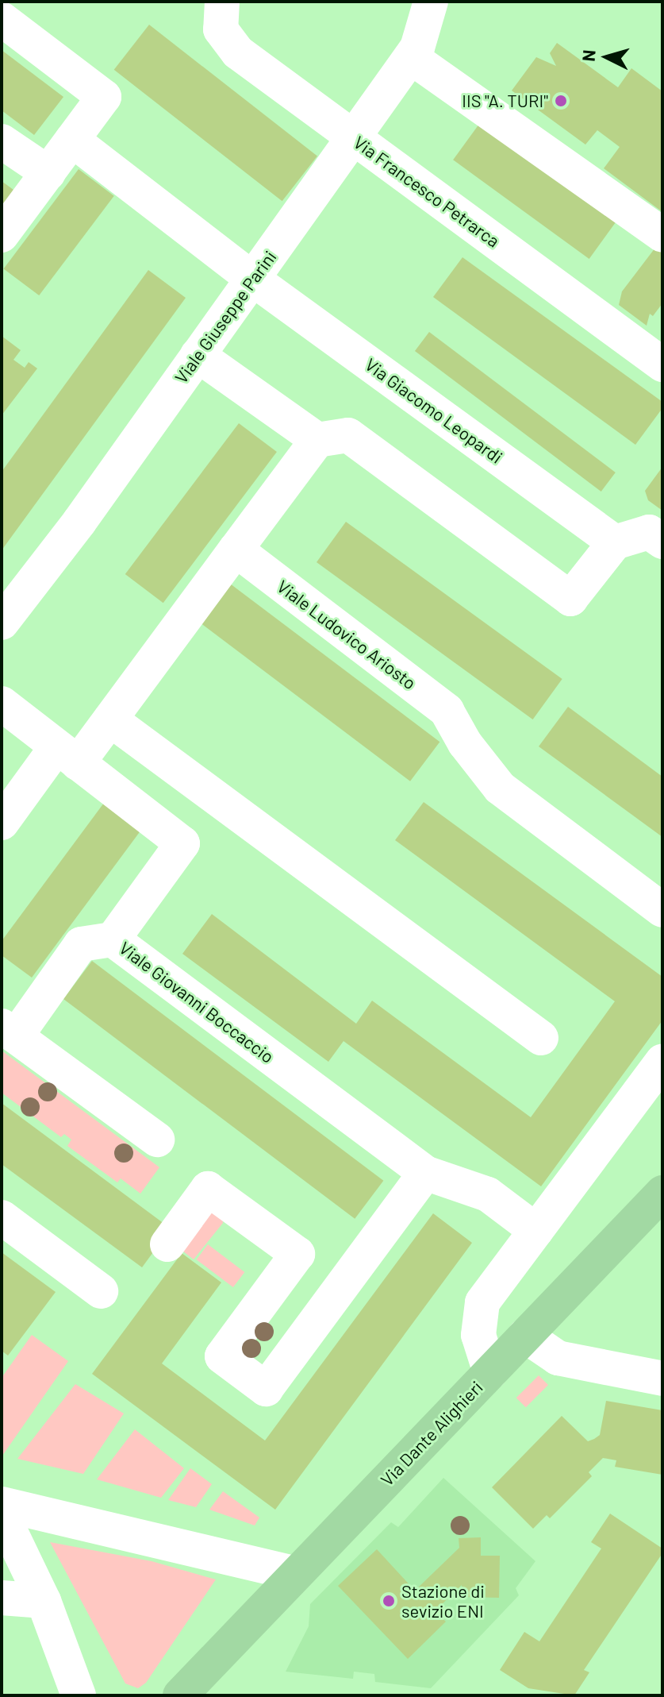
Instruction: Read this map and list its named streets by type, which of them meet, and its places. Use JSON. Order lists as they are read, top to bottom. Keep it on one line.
{"streets":{"main road":["Via Dante Alighieri"],"street":["Via Francesco Petrarca","Viale Giuseppe Parini","Via Giacomo Leopardi","Viale Ludovico Ariosto","Viale Giovanni Boccaccio"]},"crossings":[["Via Francesco Petrarca","Viale Giuseppe Parini"],["Viale Giuseppe Parini","Via Giacomo Leopardi"]],"places":["IIS \"A. TURI\"","Stazione di sevizio ENI"],"north":"left"}
